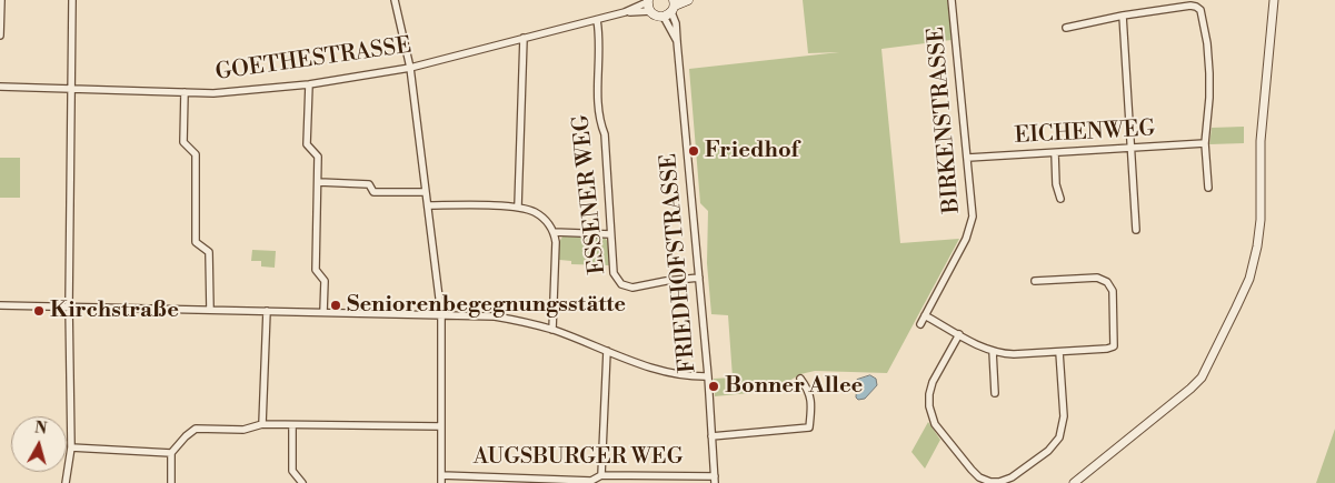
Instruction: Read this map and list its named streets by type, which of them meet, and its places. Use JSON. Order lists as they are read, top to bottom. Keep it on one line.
{"streets":{"main road":["GOETHESTRASSE"],"street":["BIRKENSTRASSE","EICHENWEG","ESSENER WEG","FRIEDHOFSTRASSE","AUGSBURGER WEG"]},"crossings":[["GOETHESTRASSE","ESSENER WEG"],["GOETHESTRASSE","FRIEDHOFSTRASSE"],["BIRKENSTRASSE","EICHENWEG"],["ESSENER WEG","FRIEDHOFSTRASSE"],["FRIEDHOFSTRASSE","AUGSBURGER WEG"]],"places":["Friedhof","Seniorenbegegnungsstätte","Kirchstraße","Bonner Allee"],"north":"top"}
